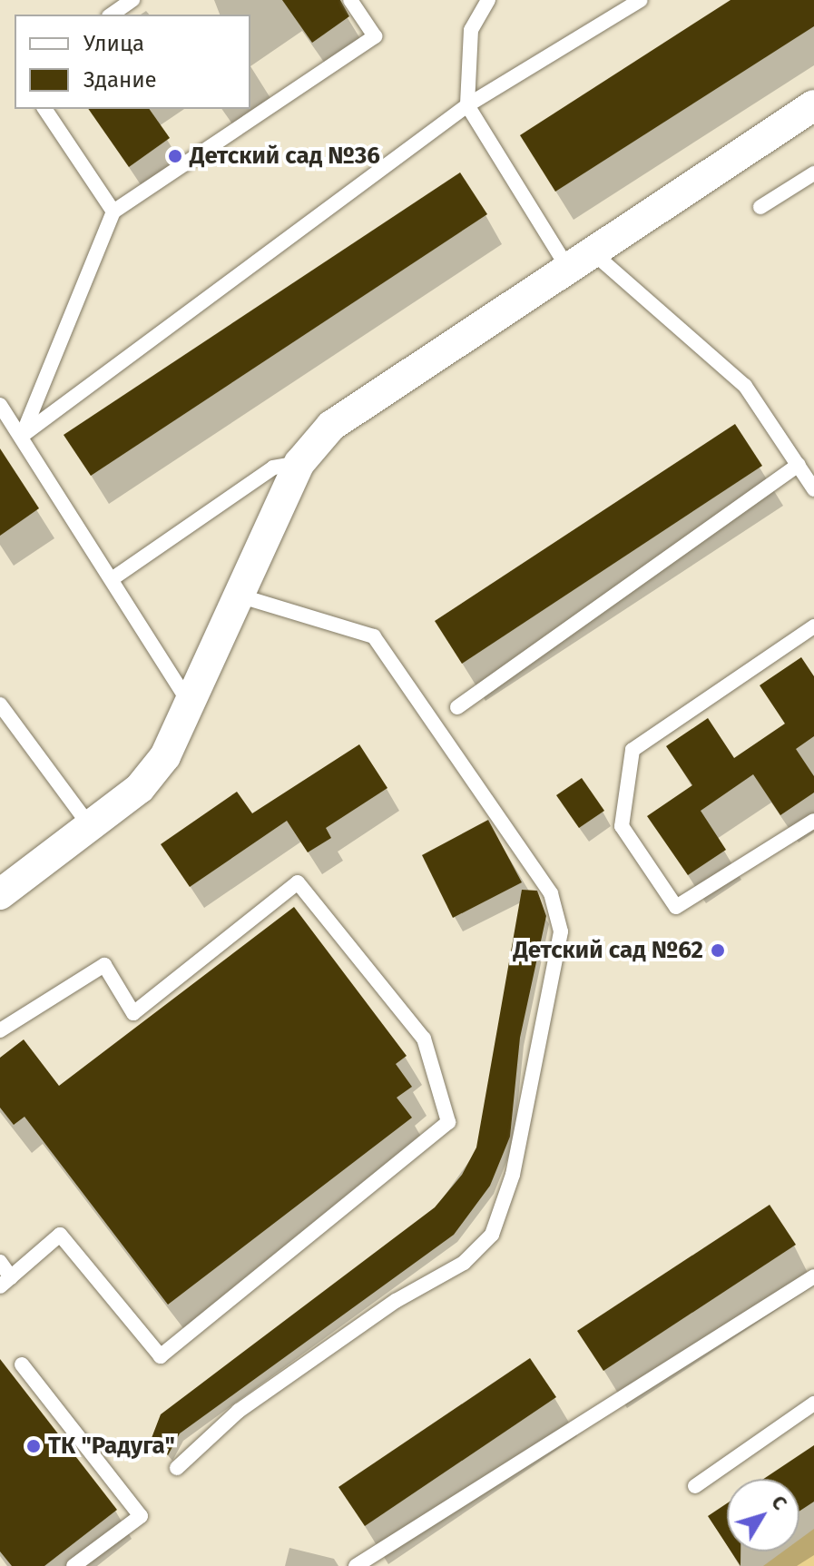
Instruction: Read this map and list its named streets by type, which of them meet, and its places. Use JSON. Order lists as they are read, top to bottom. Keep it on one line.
{"places":["Детский сад №36","Детский сад №62","ТК \"Радуга\""],"legend":["Улица","Здание"],"north":"top right"}
